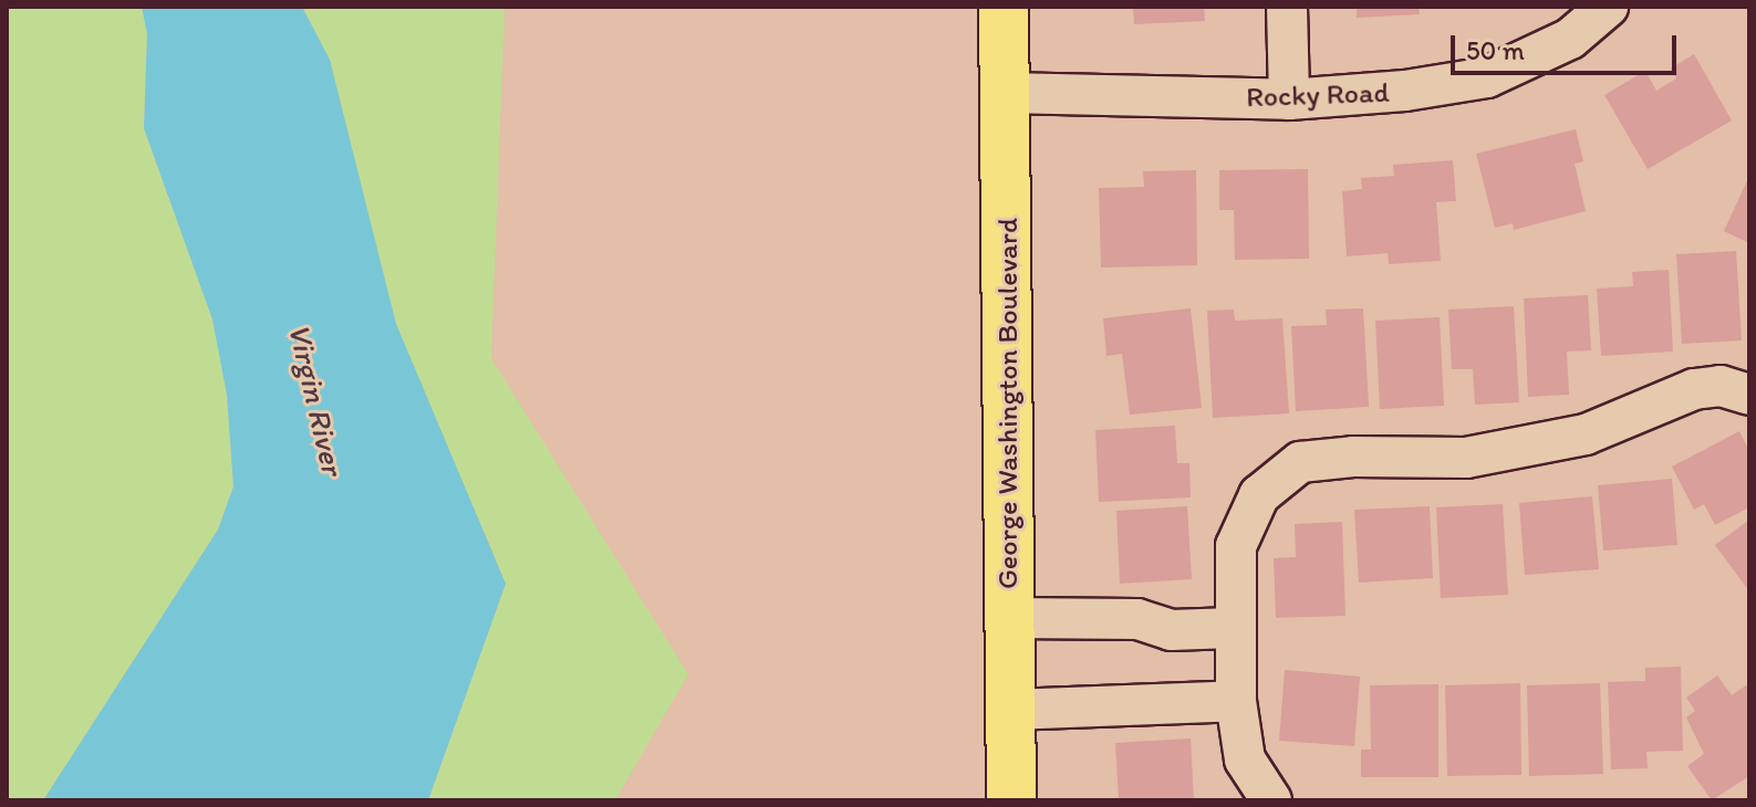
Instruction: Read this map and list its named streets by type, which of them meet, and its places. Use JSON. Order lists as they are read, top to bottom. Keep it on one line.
{"streets":{"main road":["George Washington Boulevard"],"street":["Rocky Road"]},"crossings":[["Rocky Road","George Washington Boulevard"]],"water":["Virgin River"],"scale_bar":"50 m"}
